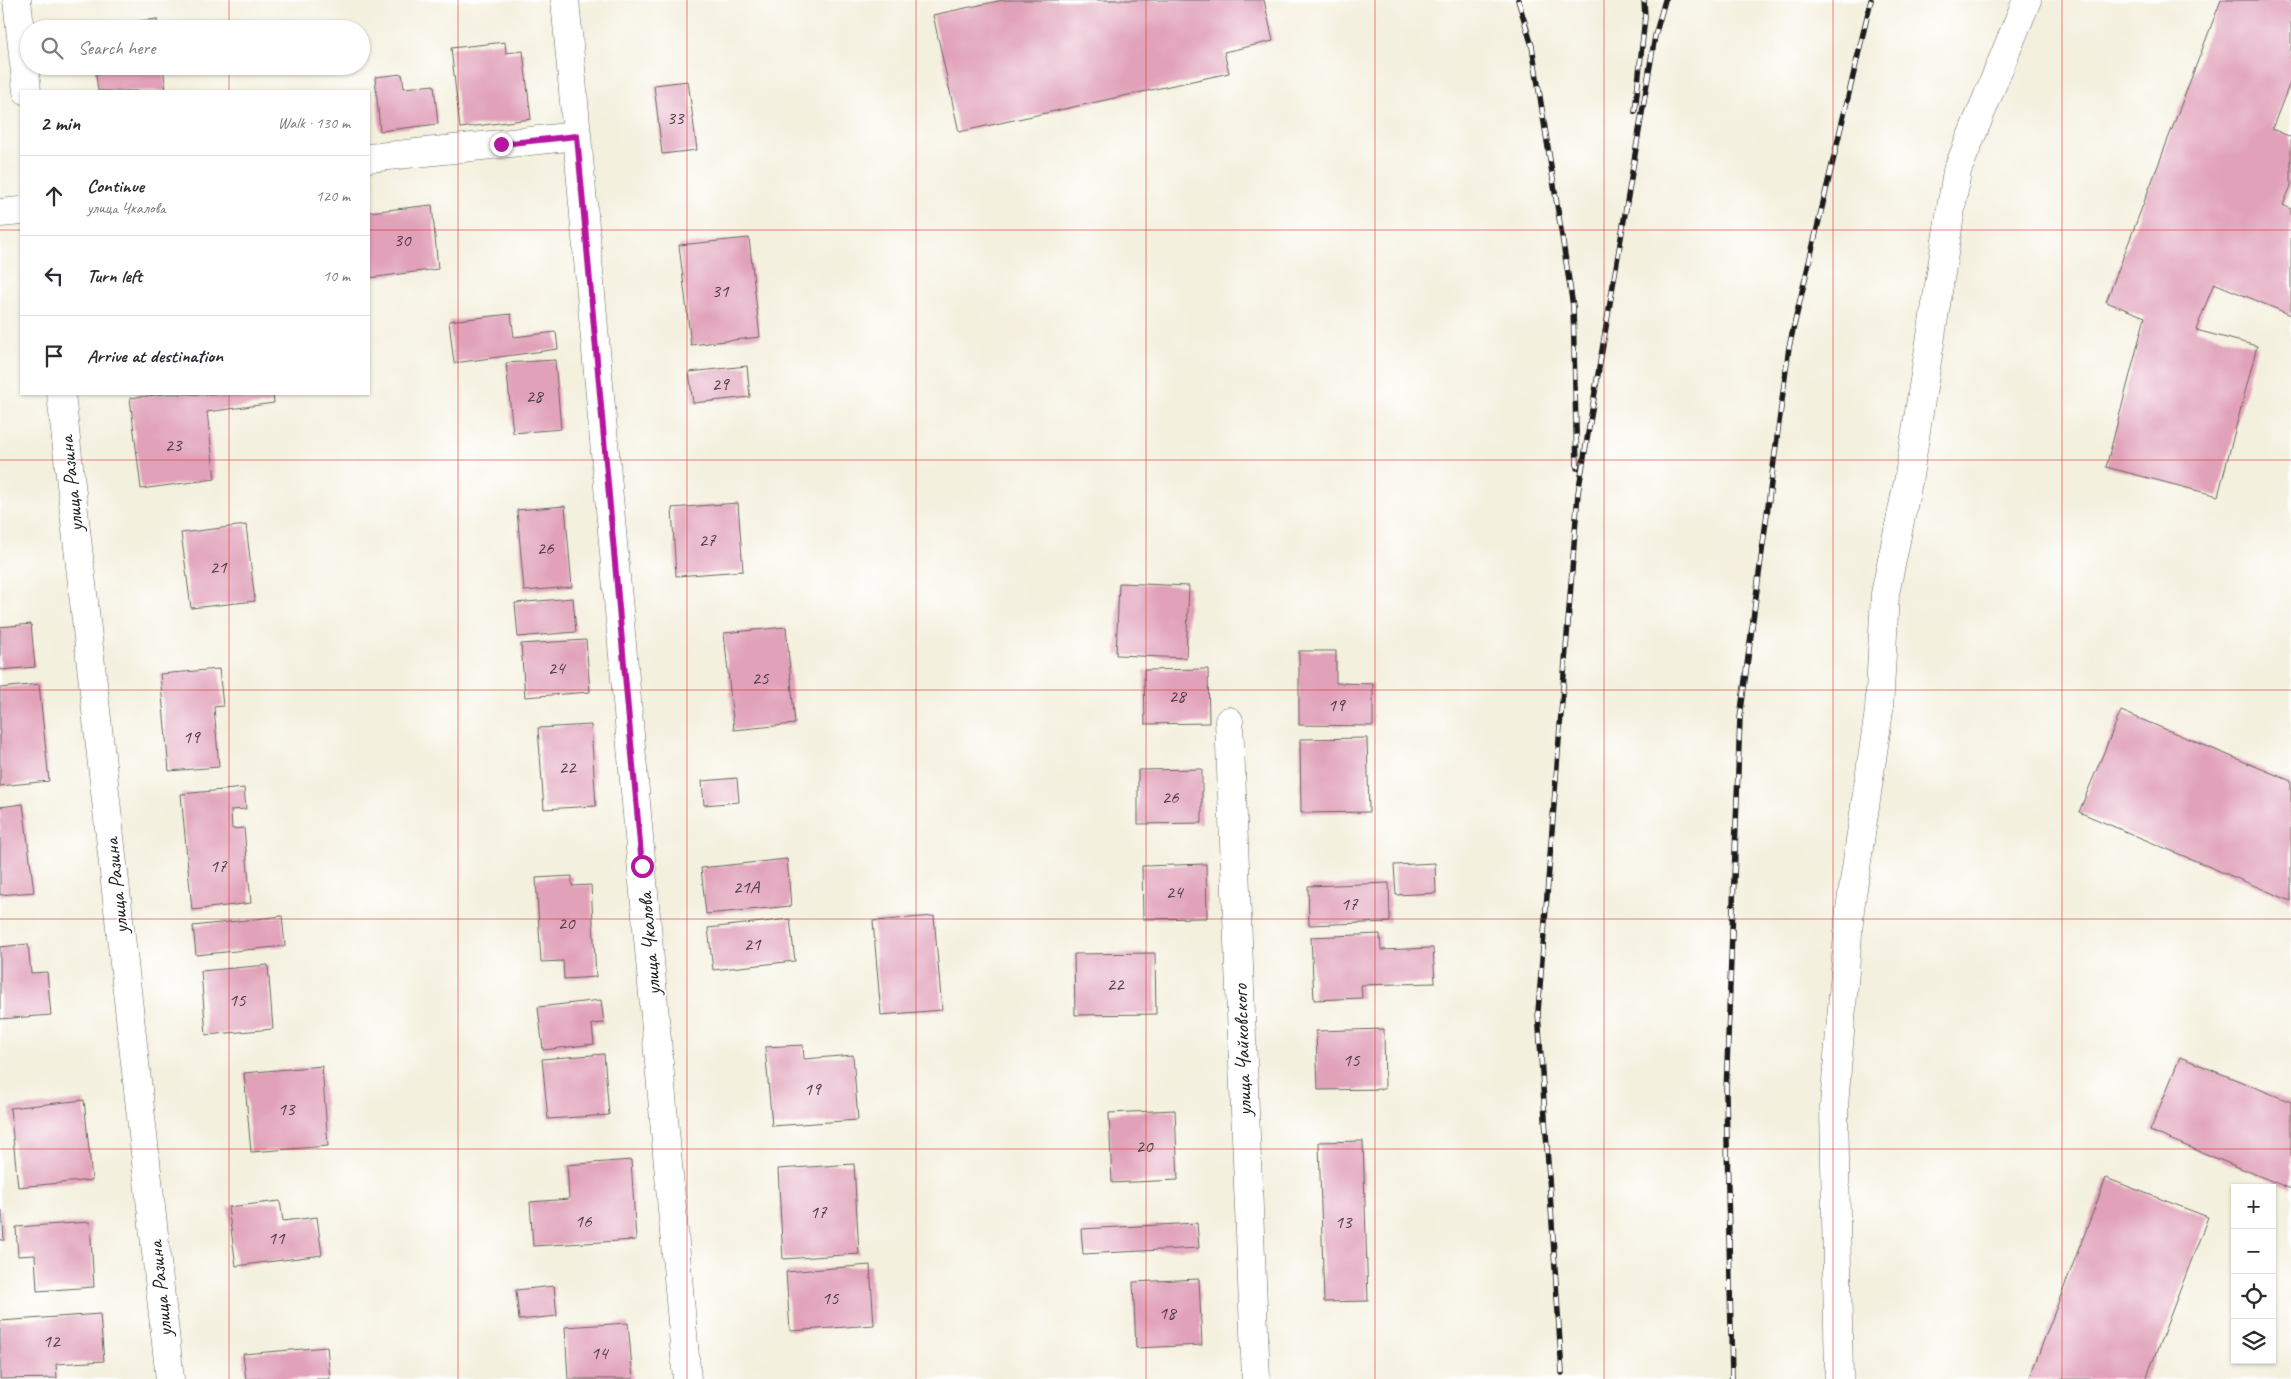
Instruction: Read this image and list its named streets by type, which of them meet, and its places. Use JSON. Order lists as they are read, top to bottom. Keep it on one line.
{"streets":{"street":["улица Разина","улица Чкалова","улица Чайковского"]},"house_numbers":["33","30","31","29","28","23","27","26","21","24","25","28","19","19","22","26","17","21А","24","17","20","21","22","15","15","19","13","20","17","16","13","11","15","18","12","14"],"page":{"search":"Search here","heading":["2 min","Walk · 130 m"],"list":[["Continue","улица Чкалова","120 m"],["Turn left","10 m"],"Arrive at destination"],"map_buttons":["+","−"]}}
